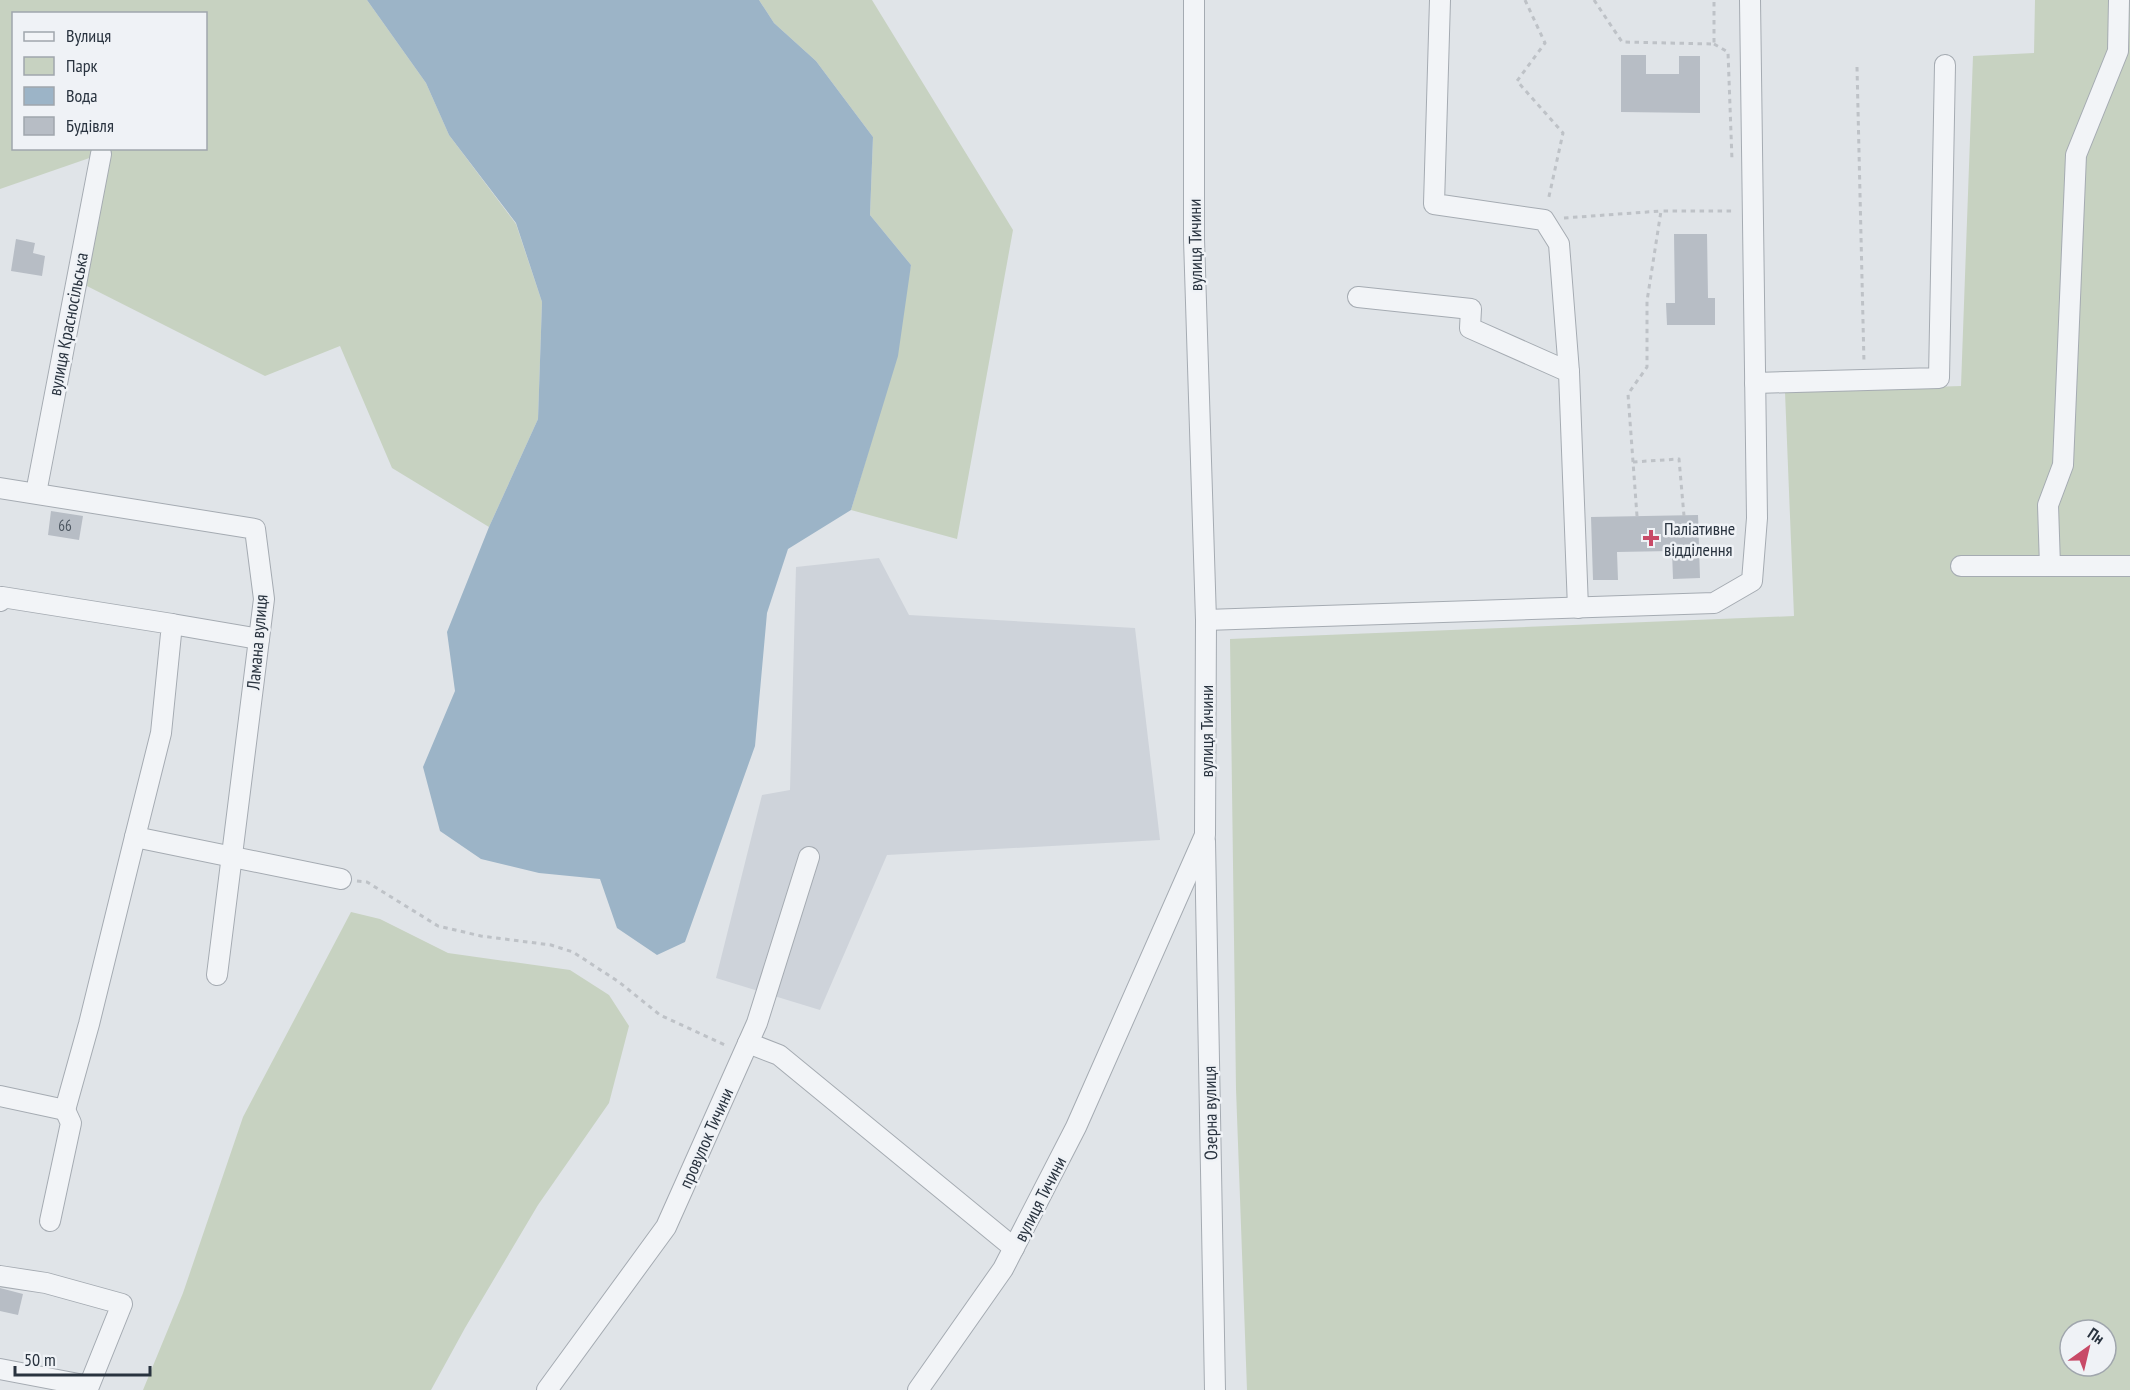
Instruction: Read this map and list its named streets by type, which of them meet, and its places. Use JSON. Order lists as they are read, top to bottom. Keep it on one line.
{"streets":{"street":["вулиця Тичини","вулиця Красносільська","Ламана вулиця","Озерна вулиця","провулок Тичини"]},"crossings":[["вулиця Тичини","Озерна вулиця"],["вулиця Красносільська","Ламана вулиця"]],"places":{"health":["Паліативне відділення"]},"house_numbers":["66"],"legend":["Вулиця","Парк","Вода","Будівля"],"scale_bar":"50 m","north":"top right"}
